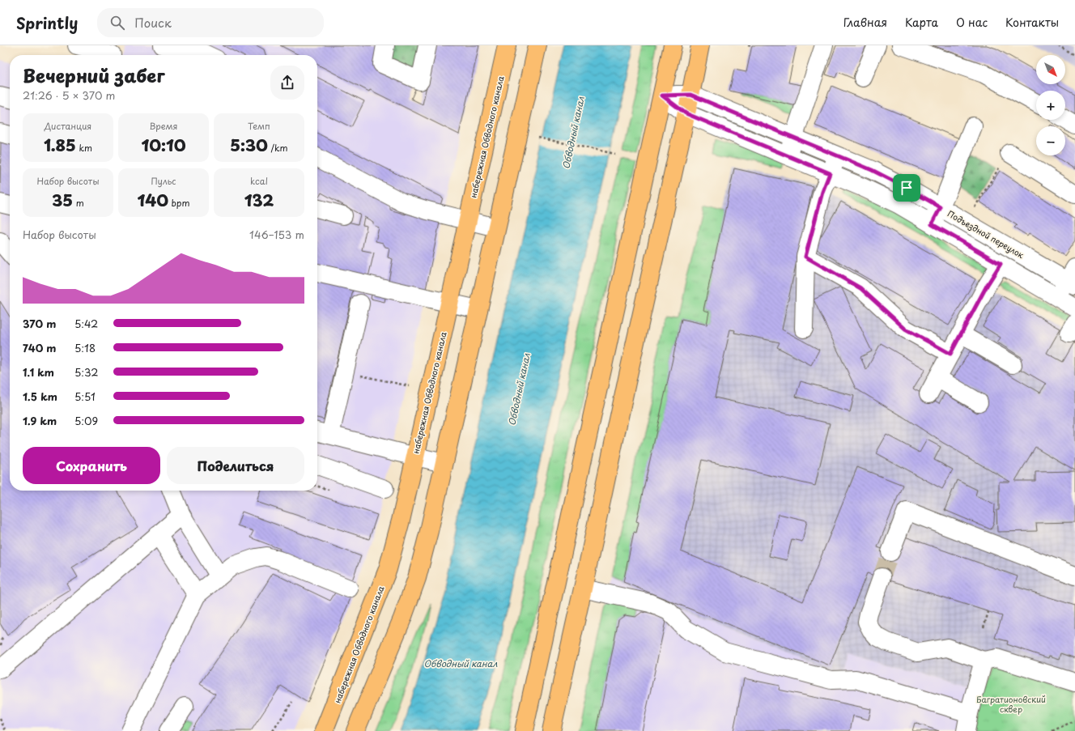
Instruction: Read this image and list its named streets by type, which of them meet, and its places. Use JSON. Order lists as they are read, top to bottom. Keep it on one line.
{"streets":{"main road":["набережная Обводного канала"],"street":["Подъездной переулок"]},"water":["Обводный канал"],"parks":["Багратионовский сквер"],"north":"bottom right","page":{"header":"Sprintly","search":"Поиск","nav":["Главная","Карта","О нас","Контакты"],"map_buttons":["+","−"],"heading":["Вечерний забег","21:26 · 5 × 370 m"],"stats":[["Дистанция","1.85 km"],["Время","10:10"],["Темп","5:30 /km"],["Набор высоты","35 m"],["Пульс","140 bpm"],["kcal","132"]],"chart":["Набор высоты","146–153 m"],"list":[{"name":"370 m","note":"5:42"},{"name":"740 m","note":"5:18"},{"name":"1.1 km","note":"5:32"},{"name":"1.5 km","note":"5:51"},{"name":"1.9 km","note":"5:09"}],"buttons":["Сохранить","Поделиться"]}}
